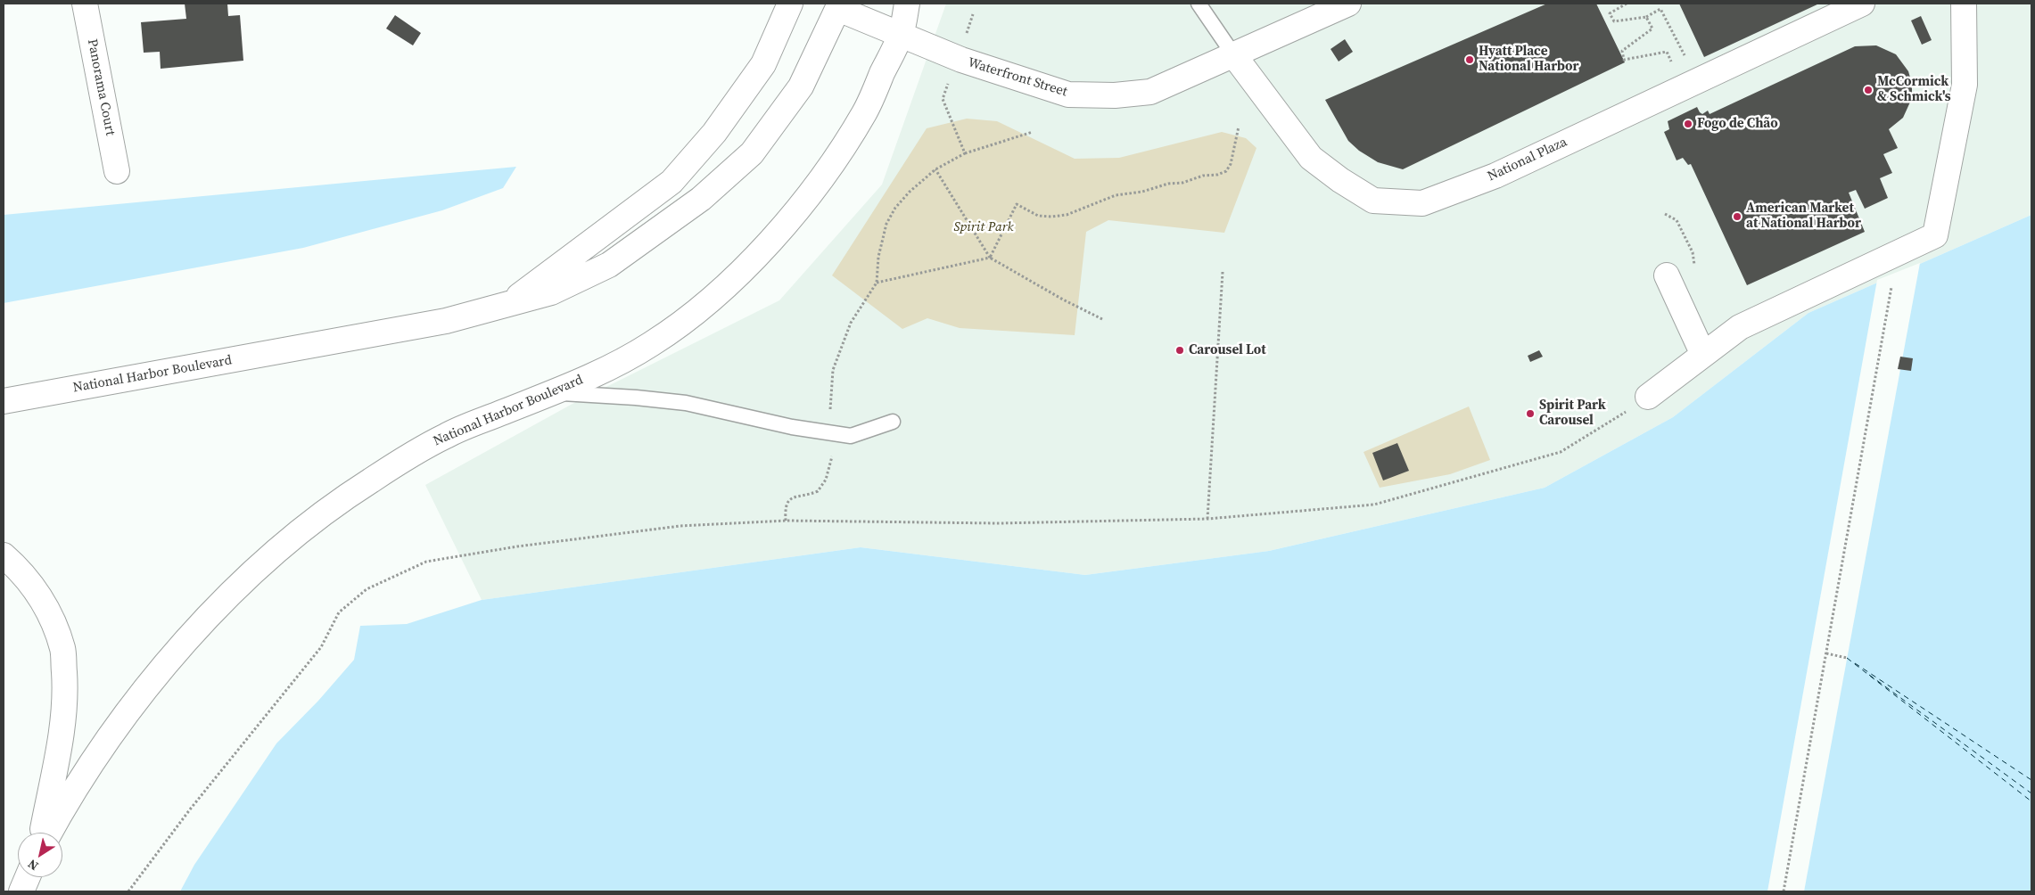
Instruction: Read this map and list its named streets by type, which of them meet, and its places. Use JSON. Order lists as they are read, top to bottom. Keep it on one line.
{"streets":{"main road":["Waterfront Street","Panorama Court","National Plaza","National Harbor Boulevard"]},"crossings":[["Waterfront Street","National Plaza"],["Waterfront Street","National Harbor Boulevard"]],"parks":["Spirit Park"],"places":["Hyatt Place National Harbor","McCormick & Schmick's","Fogo de Chão","American Market at National Harbor","Carousel Lot","Spirit Park Carousel"],"north":"bottom left"}
